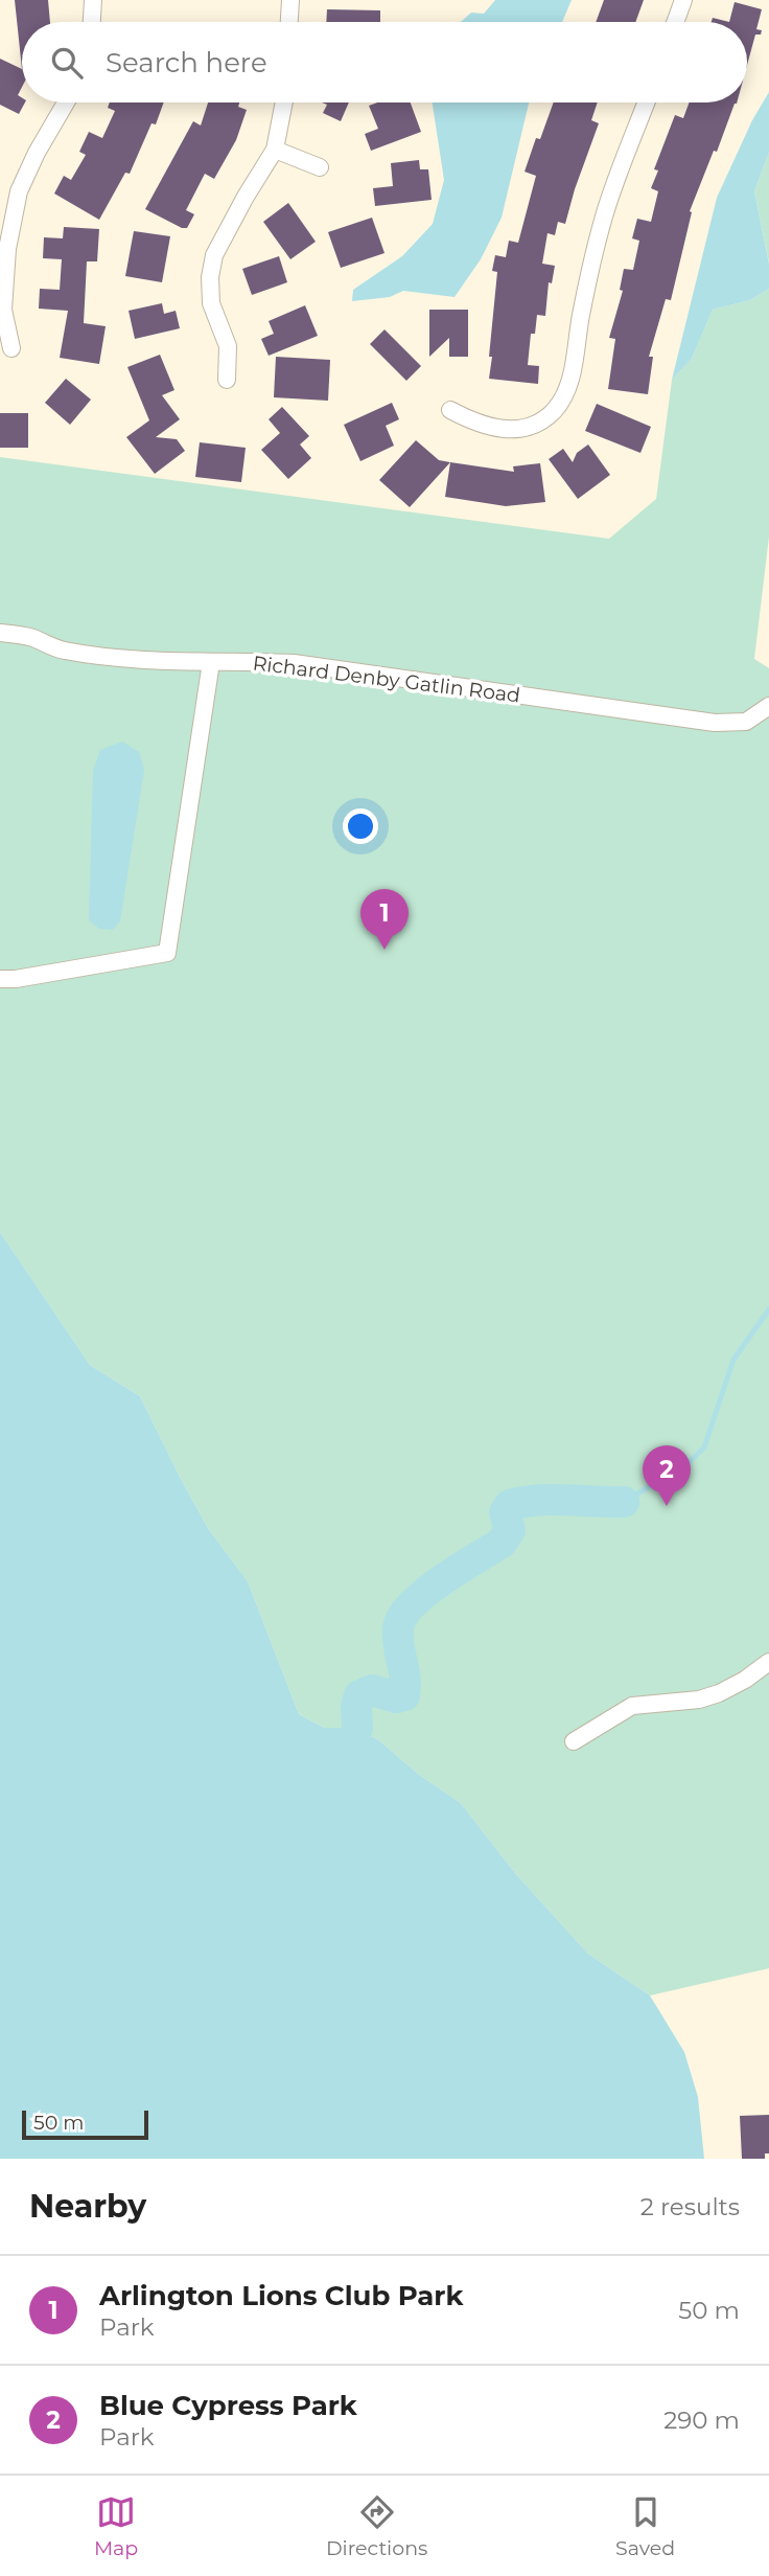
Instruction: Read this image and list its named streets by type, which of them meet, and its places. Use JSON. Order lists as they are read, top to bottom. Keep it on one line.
{"streets":{"street":["Richard Denby Gatlin Road"]},"scale_bar":"50 m","page":{"search":"Search here","pins":["1","2"],"scale":"50 m","heading":["Nearby","2 results"],"list":[{"mark":"1","name":"Arlington Lions Club Park","note":"Park","value":"50 m"},{"mark":"2","name":"Blue Cypress Park","note":"Park","value":"290 m"}],"nav":["Map","Directions","Saved"]}}
